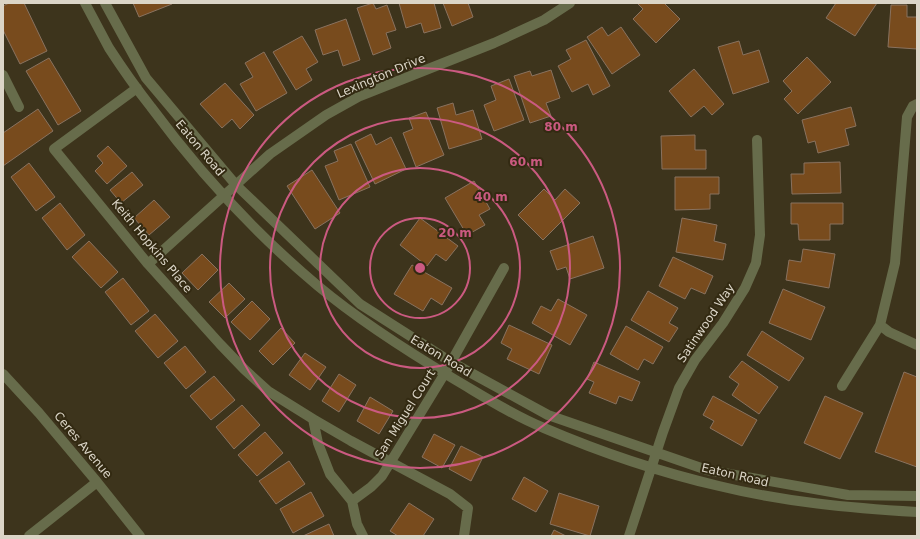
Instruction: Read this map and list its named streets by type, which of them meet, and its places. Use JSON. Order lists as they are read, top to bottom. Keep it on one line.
{"streets":{"street":["Lexington Drive","Eaton Road","Keith Hopkins Place","Satinwood Way","San Miguel Court","Ceres Avenue"]},"crossings":[["Lexington Drive","Eaton Road"],["Lexington Drive","Keith Hopkins Place"],["Eaton Road","Keith Hopkins Place"],["Eaton Road","Satinwood Way"],["Eaton Road","San Miguel Court"],["Keith Hopkins Place","San Miguel Court"]],"rings":["80 m","60 m","40 m","20 m"]}
